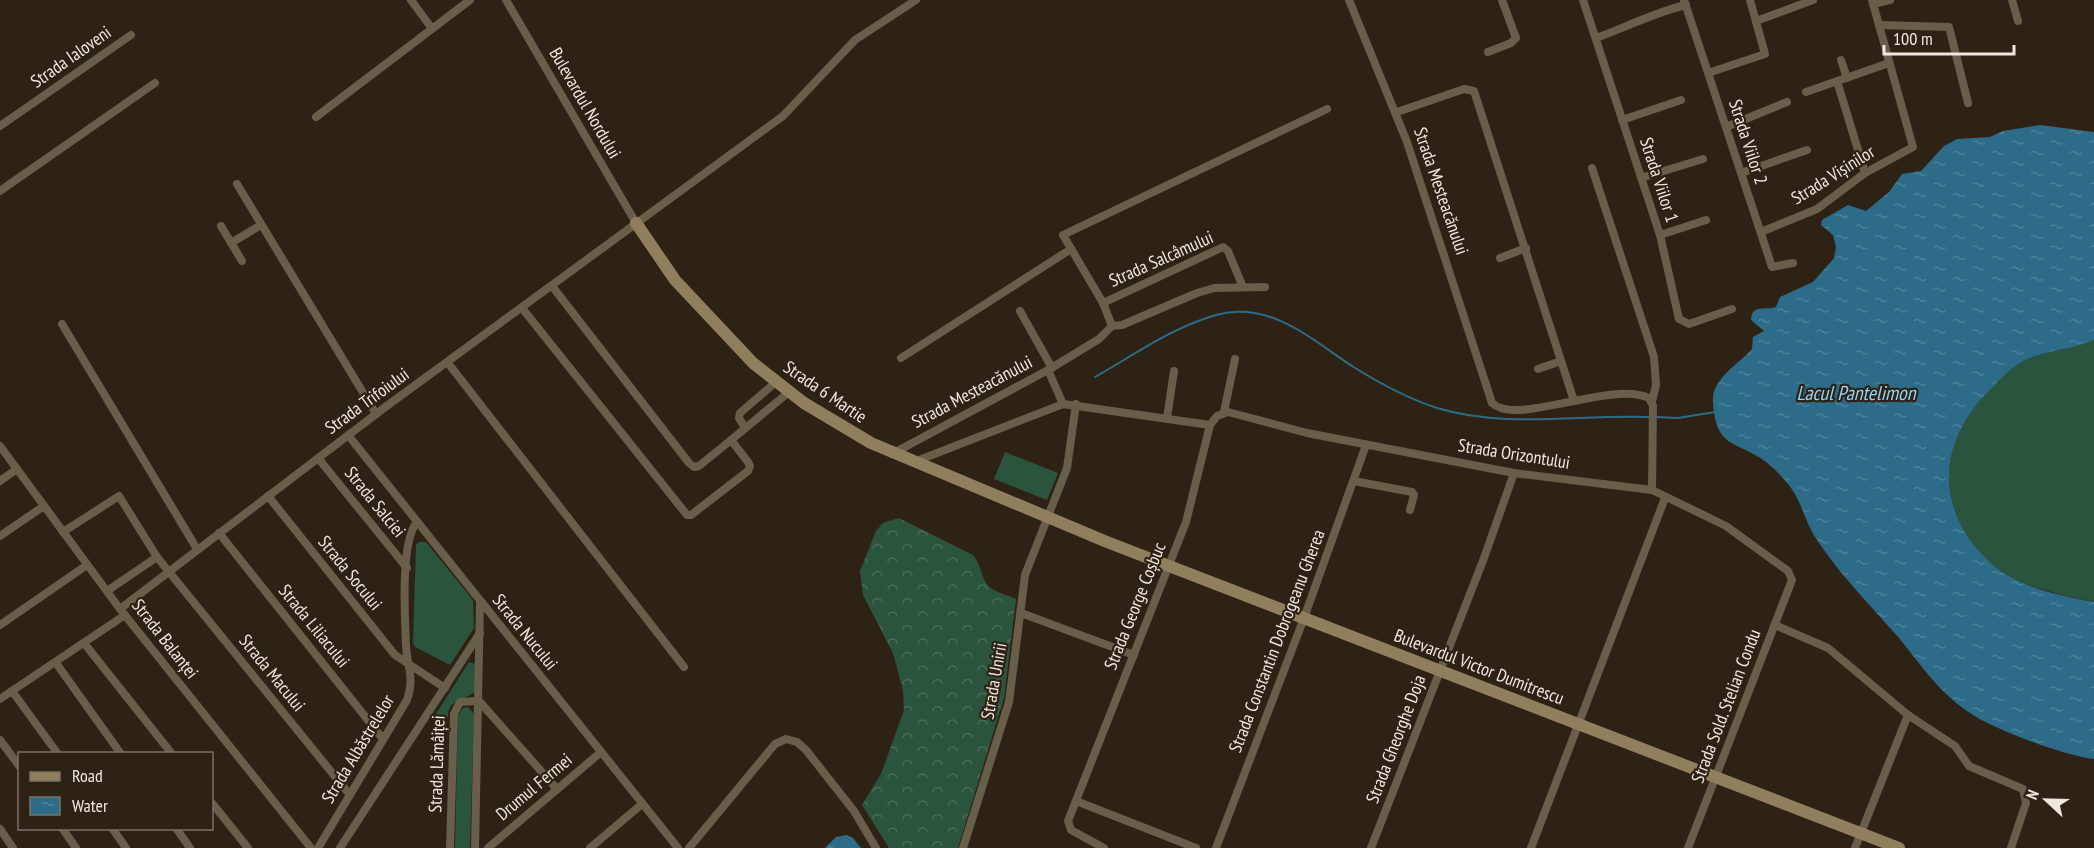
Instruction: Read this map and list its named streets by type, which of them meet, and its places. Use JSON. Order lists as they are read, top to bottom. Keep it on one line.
{"streets":{"street":["Strada Ialoveni","Bulevardul Nordului","Strada Viilor 2","Strada Vișinilor","Strada Viilor 1","Strada Mesteacănului","Strada Salcâmului","Strada 6 Martie","Strada Trifoiului","Strada Orizontului","Strada Salciei","Strada Socului","Strada George Coșbuc","Strada Liliacului","Strada Nucului","Strada Balanței","Strada Constantin Dobrogeanu Gherea","Bulevardul Victor Dumitrescu","Strada Macului","Strada Unirii","Strada Sold. Stelian Condu","Strada Gheorghe Doja","Strada Albăstrelelor","Strada Lămâiței","Drumul Fermei"]},"crossings":[["Bulevardul Nordului","Strada 6 Martie"],["Bulevardul Nordului","Strada Trifoiului"],["Strada Viilor 2","Strada Vișinilor"],["Strada Viilor 2","Strada Viilor 1"],["Strada Mesteacănului","Strada Salcâmului"],["Strada Mesteacănului","Strada 6 Martie"],["Strada 6 Martie","Strada Trifoiului"],["Strada 6 Martie","Bulevardul Victor Dumitrescu"],["Strada 6 Martie","Strada Unirii"],["Strada Trifoiului","Strada Salciei"],["Strada Trifoiului","Strada Socului"],["Strada Trifoiului","Strada Liliacului"],["Strada Trifoiului","Strada Nucului"],["Strada Trifoiului","Strada Balanței"],["Strada Trifoiului","Strada Macului"],["Strada Orizontului","Strada Constantin Dobrogeanu Gherea"],["Strada Orizontului","Strada Sold. Stelian Condu"],["Strada Orizontului","Strada Gheorghe Doja"],["Strada Salciei","Strada Albăstrelelor"],["Strada Socului","Strada Albăstrelelor"],["Strada George Coșbuc","Bulevardul Victor Dumitrescu"],["Strada Liliacului","Strada Albăstrelelor"],["Strada Nucului","Strada Albăstrelelor"],["Strada Nucului","Drumul Fermei"],["Strada Balanței","Strada Macului"],["Strada Constantin Dobrogeanu Gherea","Bulevardul Victor Dumitrescu"],["Bulevardul Victor Dumitrescu","Strada Unirii"],["Bulevardul Victor Dumitrescu","Strada Sold. Stelian Condu"],["Bulevardul Victor Dumitrescu","Strada Gheorghe Doja"],["Strada Macului","Strada Albăstrelelor"]],"water":["Lacul Pantelimon"],"legend":["Road","Water"],"scale_bar":"100 m","north":"left"}
